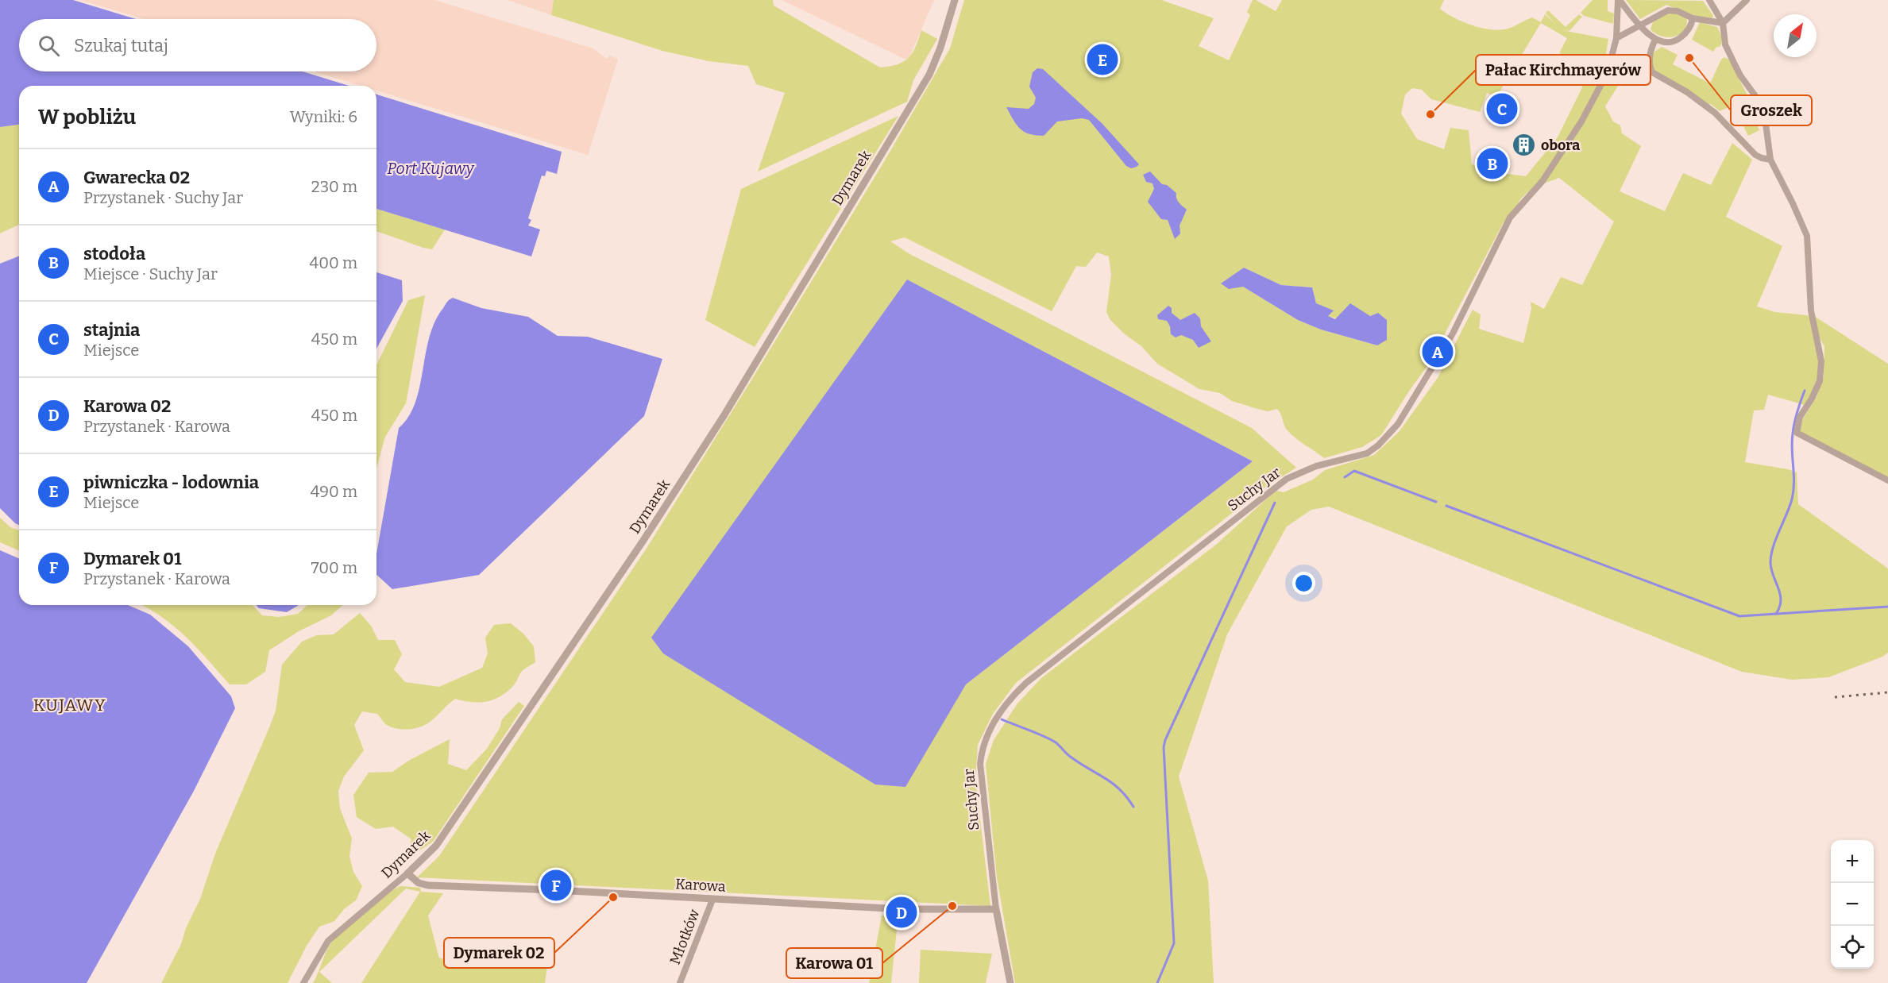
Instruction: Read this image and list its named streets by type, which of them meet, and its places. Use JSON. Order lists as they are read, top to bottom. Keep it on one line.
{"streets":{"street":["Dymarek","Suchy Jar","Karowa","Młotków"]},"crossings":[["Dymarek","Karowa"],["Suchy Jar","Karowa"],["Karowa","Młotków"]],"districts":["KUJAWY"],"water":["Port Kujawy"],"places":{"other":["Groszek","Pałac Kirchmayerów","Dymarek 02","Karowa 01"],"building":["obora"]},"north":"top right","page":{"search":"Szukaj tutaj","pins":["E","C","B","A","F","D"],"heading":["W pobliżu","Wyniki: 6"],"list":[{"mark":"A","name":"Gwarecka 02","note":"Przystanek · Suchy Jar","value":"230 m"},{"mark":"B","name":"stodoła","note":"Miejsce · Suchy Jar","value":"400 m"},{"mark":"C","name":"stajnia","note":"Miejsce","value":"450 m"},{"mark":"D","name":"Karowa 02","note":"Przystanek · Karowa","value":"450 m"},{"mark":"E","name":"piwniczka - lodownia","note":"Miejsce","value":"490 m"},{"mark":"F","name":"Dymarek 01","note":"Przystanek · Karowa","value":"700 m"}],"map_buttons":["+","−"]}}
